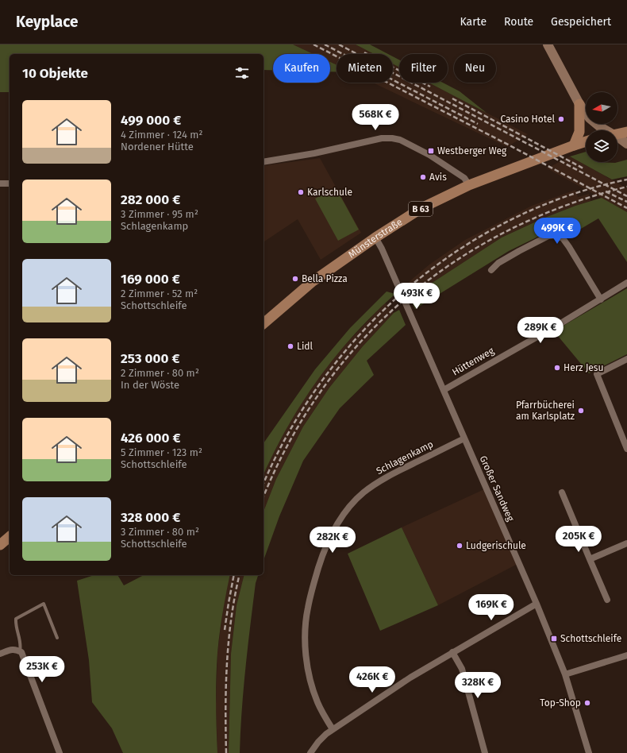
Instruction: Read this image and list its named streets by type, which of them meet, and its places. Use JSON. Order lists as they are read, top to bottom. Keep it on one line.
{"streets":{"main road":["B 63","Münsterstraße"],"street":["Hüttenweg","Schlagenkamp","Großer Sandweg"]},"crossings":[["Münsterstraße","Großer Sandweg"],["Hüttenweg","Großer Sandweg"],["Schlagenkamp","Großer Sandweg"]],"places":{"other":["Casino Hotel","Avis","Karlschule","Bella Pizza","Lidl","Herz Jesu","Pfarrbücherei am Karlsplatz","Ludgerischule","Top-Shop"],"transit":["Westberger Weg","Schottschleife"]},"north":"left","page":{"header":"Keyplace","nav":["Karte","Route","Gespeichert"],"chip":["Kaufen","Mieten","Filter","Neu"],"heading":"10 Objekte","list":[{"name":"499 000 €","note":"4 Zimmer · 124 m² · Nordener Hütte"},{"name":"282 000 €","note":"3 Zimmer · 95 m² · Schlagenkamp"},{"name":"169 000 €","note":"2 Zimmer · 52 m² · Schottschleife"},{"name":"253 000 €","note":"2 Zimmer · 80 m² · In der Wöste"},{"name":"426 000 €","note":"5 Zimmer · 123 m² · Schottschleife"},{"name":"328 000 €","note":"3 Zimmer · 80 m² · Schottschleife"}],"price":["568K €","499K €","493K €","289K €","205K €","282K €","169K €","253K €","426K €","328K €"]}}
